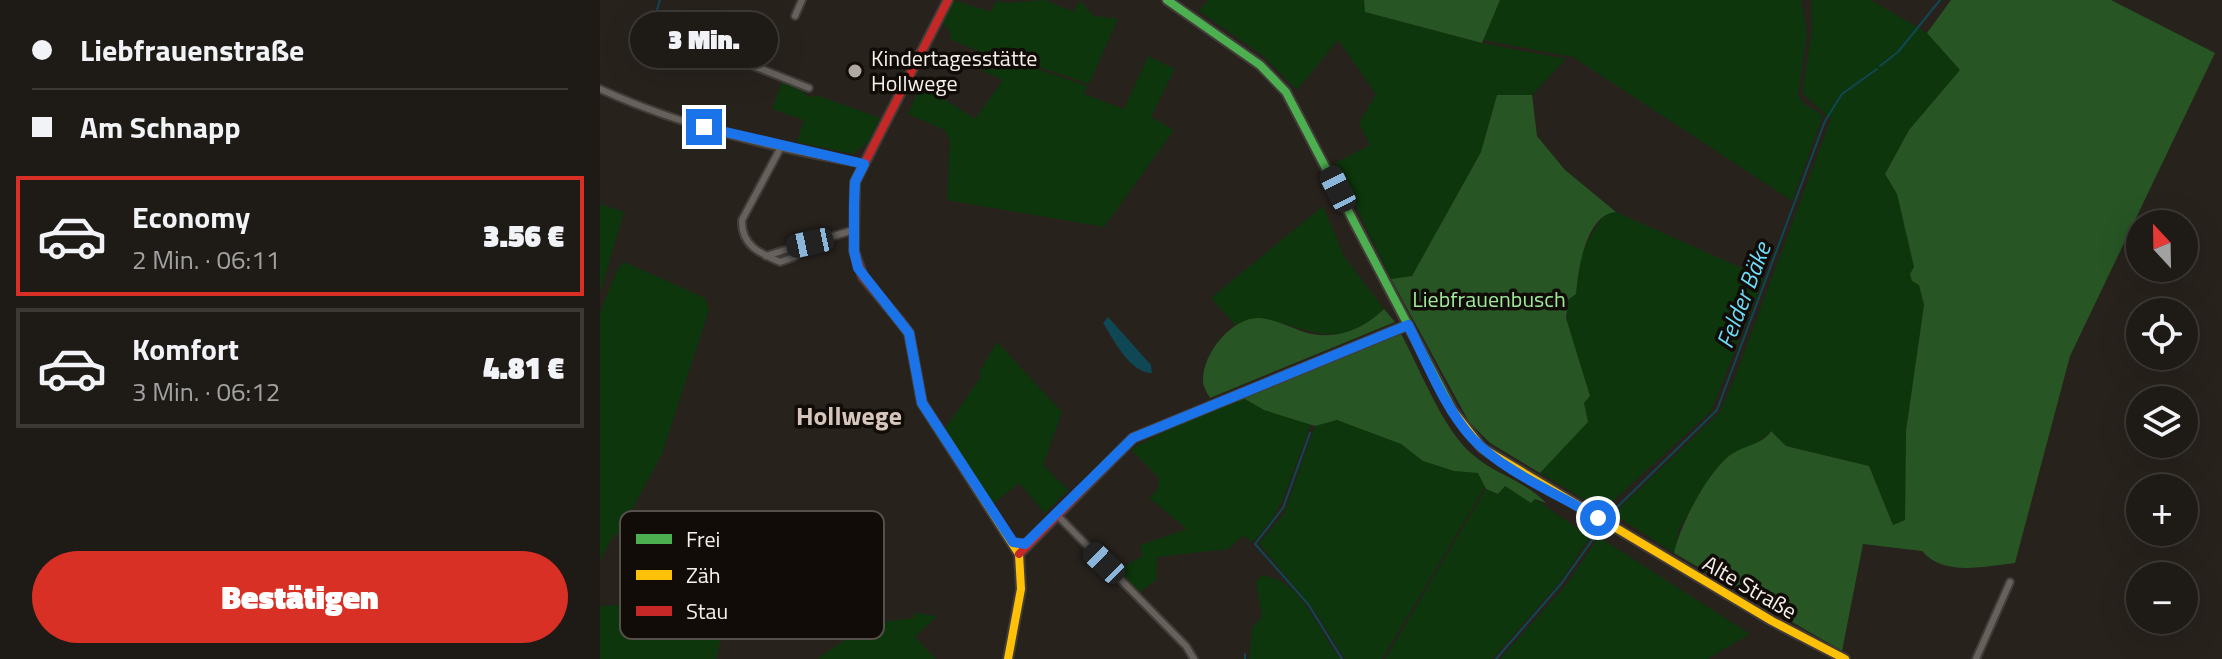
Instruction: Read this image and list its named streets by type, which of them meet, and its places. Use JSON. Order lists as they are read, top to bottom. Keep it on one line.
{"streets":{"street":["Alte Straße"]},"districts":["Hollwege"],"water":["Felder Bäke"],"parks":["Liebfrauenbusch"],"places":["Kindertagesstätte Hollwege"],"legend":["Frei","Zäh","Stau"],"north":"top","page":{"banner":["Liebfrauenstraße","Am Schnapp"],"bubble":"3 Min.","list":[{"name":"Economy","note":"2 Min. · 06:11","value":"3.56 €"},{"name":"Komfort","note":"3 Min. · 06:12","value":"4.81 €"}],"map_buttons":["+","−"],"buttons":"Bestätigen"}}
